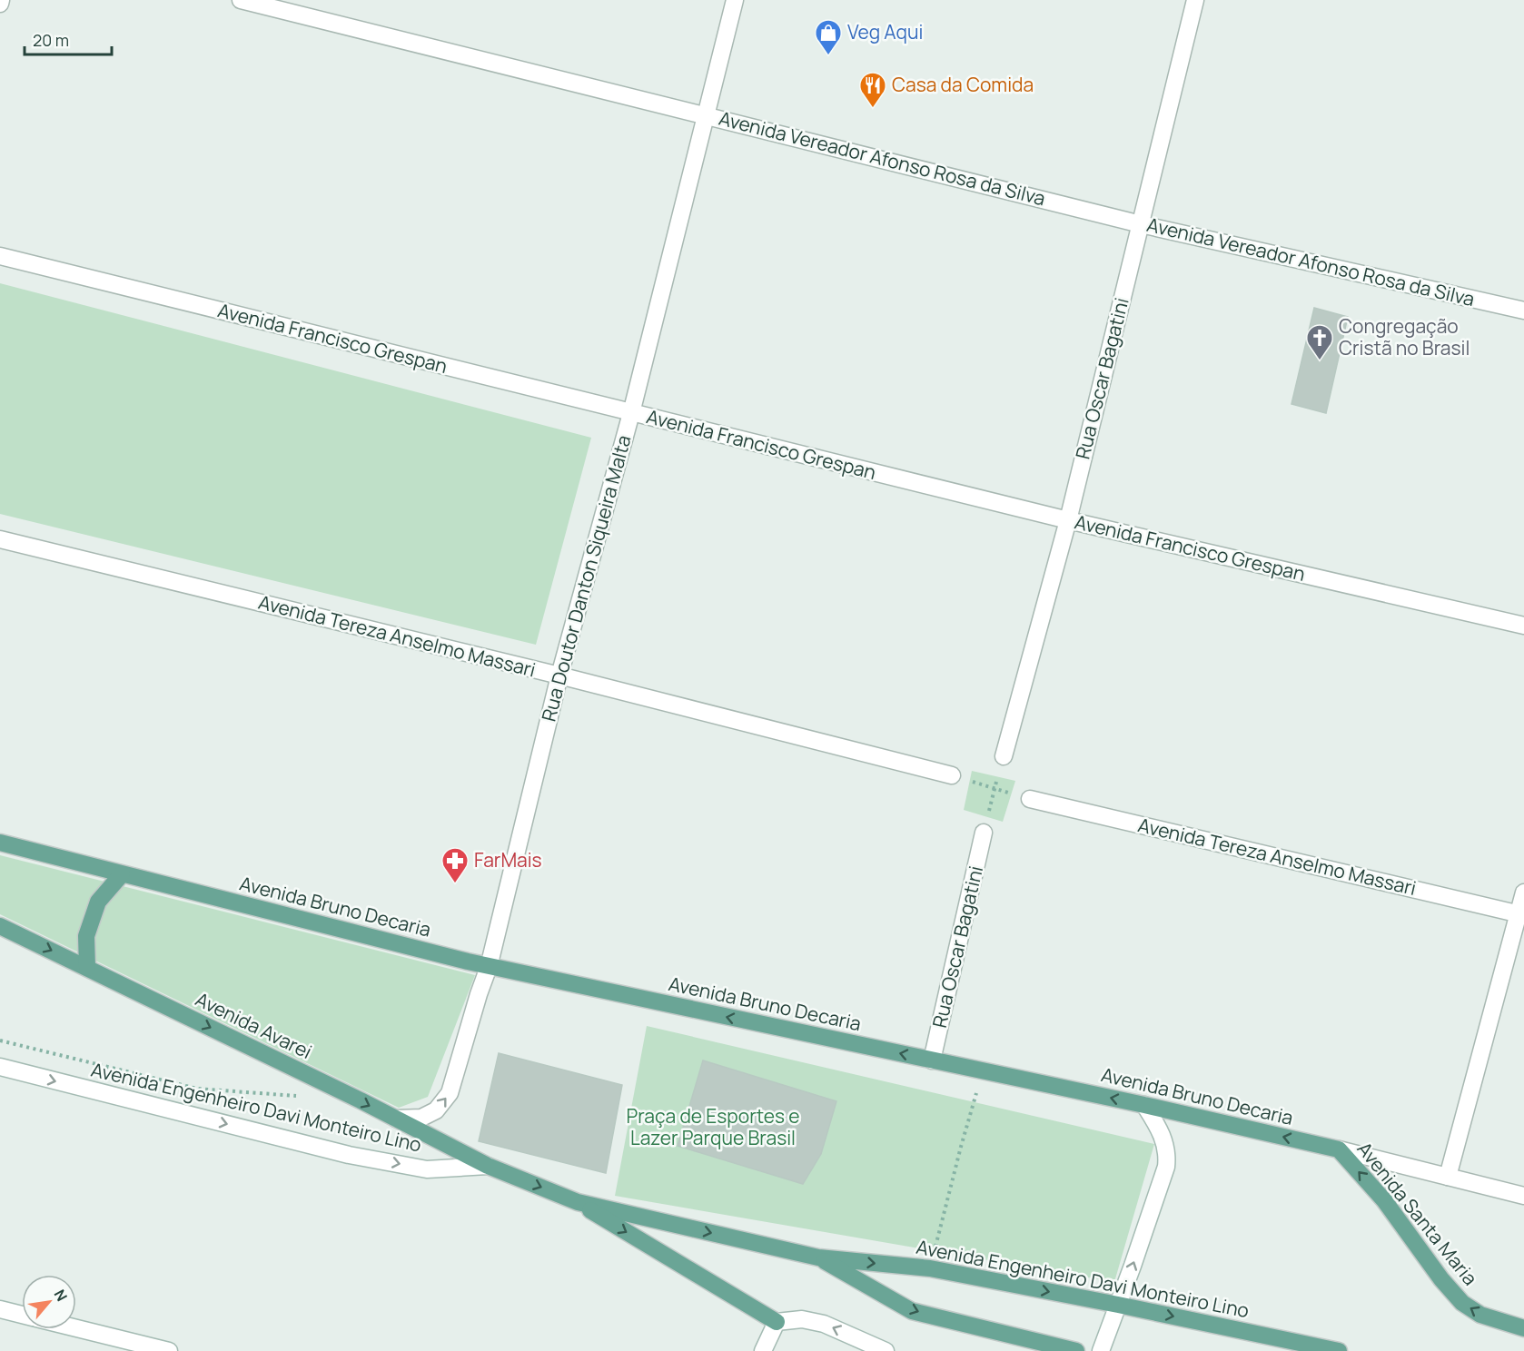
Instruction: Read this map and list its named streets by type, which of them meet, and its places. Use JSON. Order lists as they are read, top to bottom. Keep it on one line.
{"streets":{"main road":["Avenida Bruno Decaria","Avenida Avarei","Avenida Engenheiro Davi Monteiro Lino","Avenida Santa Maria"],"street":["Avenida Vereador Afonso Rosa da Silva","Avenida Francisco Grespan","Rua Oscar Bagatini","Rua Doutor Danton Siqueira Malta","Avenida Tereza Anselmo Massari"]},"crossings":[["Avenida Vereador Afonso Rosa da Silva","Rua Oscar Bagatini"],["Avenida Vereador Afonso Rosa da Silva","Rua Doutor Danton Siqueira Malta"],["Avenida Francisco Grespan","Rua Oscar Bagatini"],["Avenida Francisco Grespan","Rua Doutor Danton Siqueira Malta"],["Rua Oscar Bagatini","Avenida Bruno Decaria"],["Rua Doutor Danton Siqueira Malta","Avenida Tereza Anselmo Massari"],["Rua Doutor Danton Siqueira Malta","Avenida Bruno Decaria"],["Rua Doutor Danton Siqueira Malta","Avenida Avarei"],["Avenida Bruno Decaria","Avenida Santa Maria"],["Avenida Avarei","Avenida Engenheiro Davi Monteiro Lino"]],"one_way":["Avenida Bruno Decaria","Avenida Avarei","Avenida Engenheiro Davi Monteiro Lino","Avenida Santa Maria"],"parks":["Praça de Esportes e Lazer Parque Brasil"],"places":{"shop":["Veg Aqui"],"restaurant":["Casa da Comida"],"church":["Congregação Cristã no Brasil"],"pharmacy":["FarMais"]},"scale_bar":"20 m","north":"top right"}
